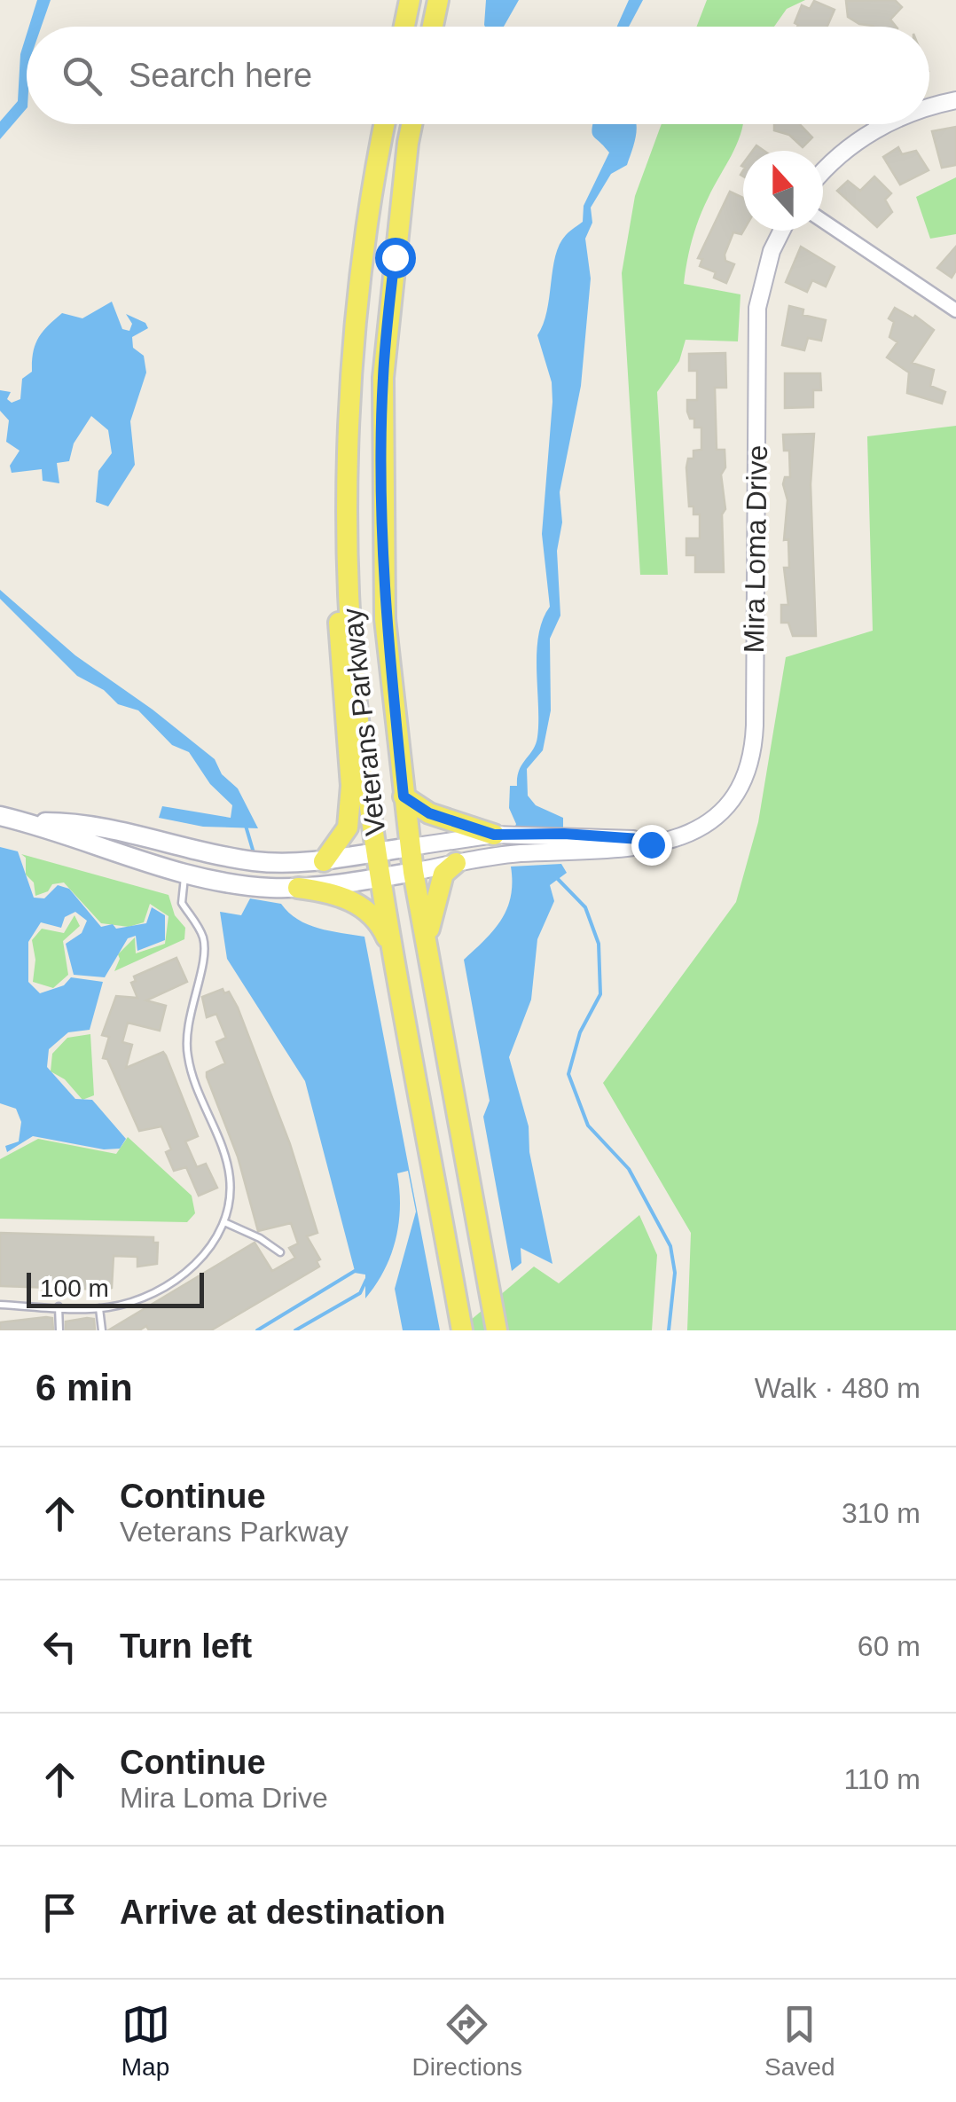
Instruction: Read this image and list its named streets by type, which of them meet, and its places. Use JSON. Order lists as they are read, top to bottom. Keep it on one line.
{"streets":{"main road":["Mira Loma Drive","Veterans Parkway"]},"crossings":[["Mira Loma Drive","Veterans Parkway"]],"scale_bar":"100 m","north":"top","page":{"search":"Search here","scale":"100 m","heading":["6 min","Walk · 480 m"],"list":[["Continue","Veterans Parkway","310 m"],["Turn left","60 m"],["Continue","Mira Loma Drive","110 m"],"Arrive at destination"],"nav":["Map","Directions","Saved"]}}
